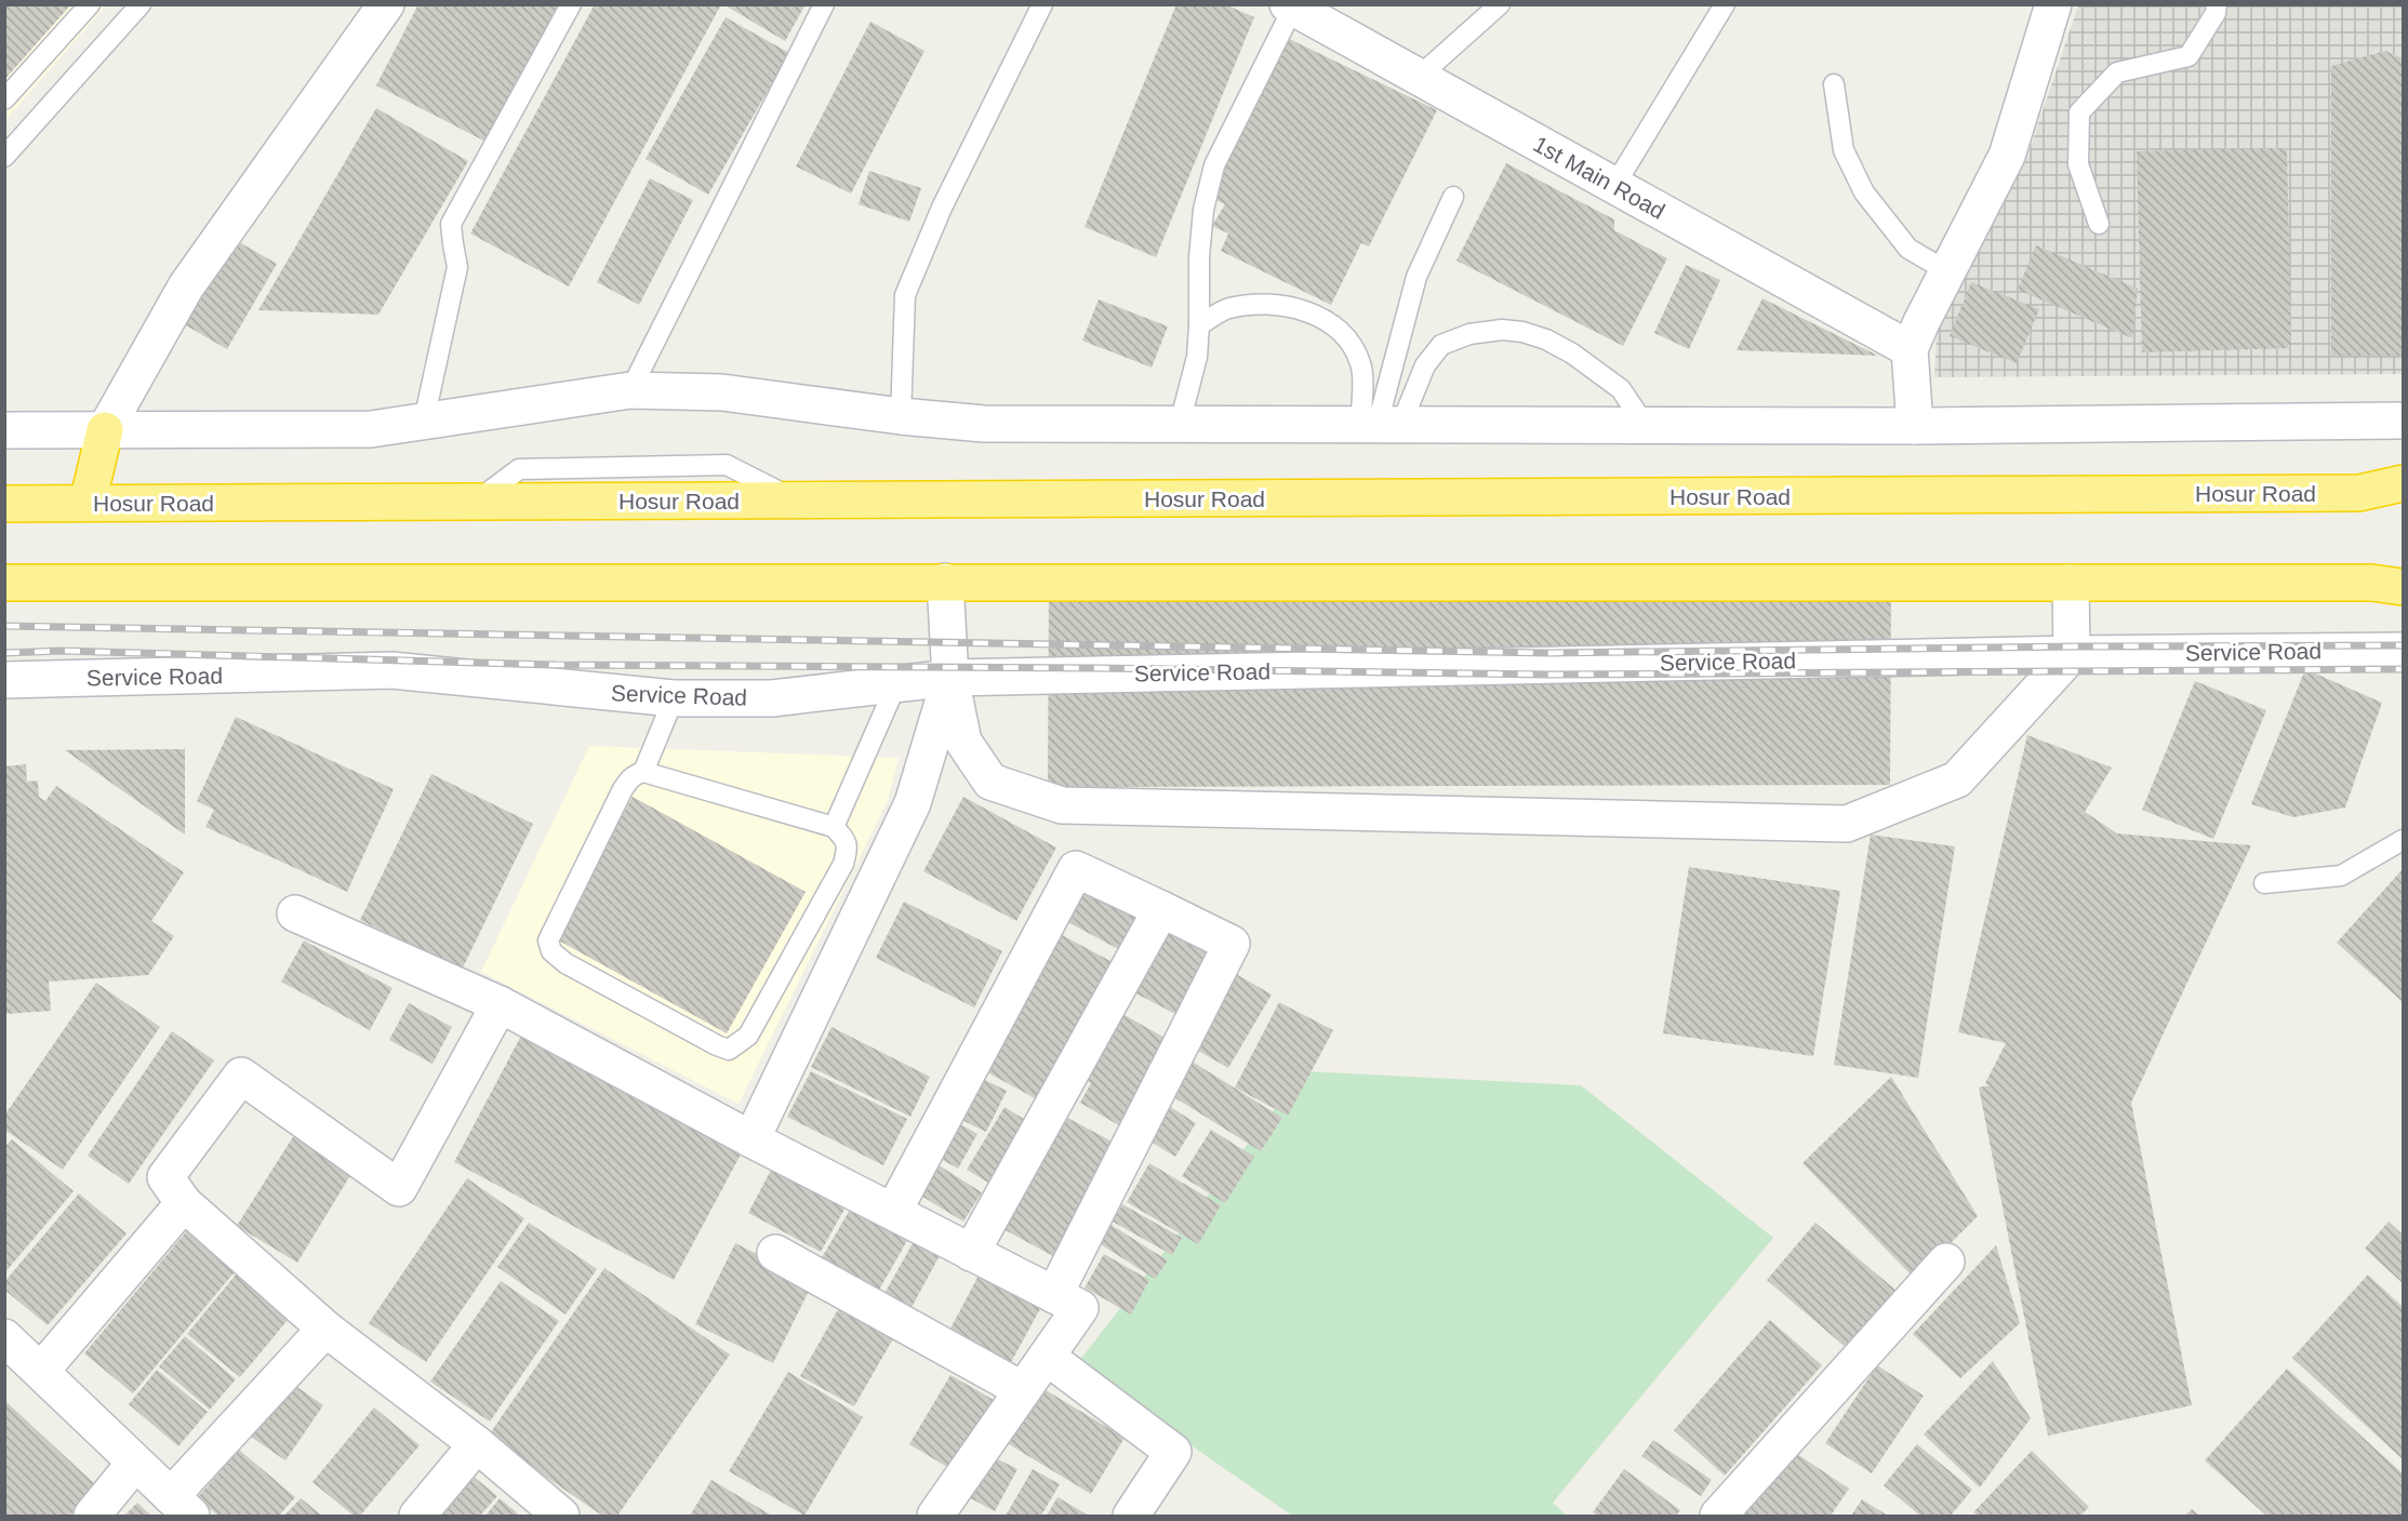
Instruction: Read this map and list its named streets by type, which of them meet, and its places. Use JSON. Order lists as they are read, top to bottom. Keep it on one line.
{"streets":{"highway":["Hosur Road"],"street":["1st Main Road","Service Road"]}}
